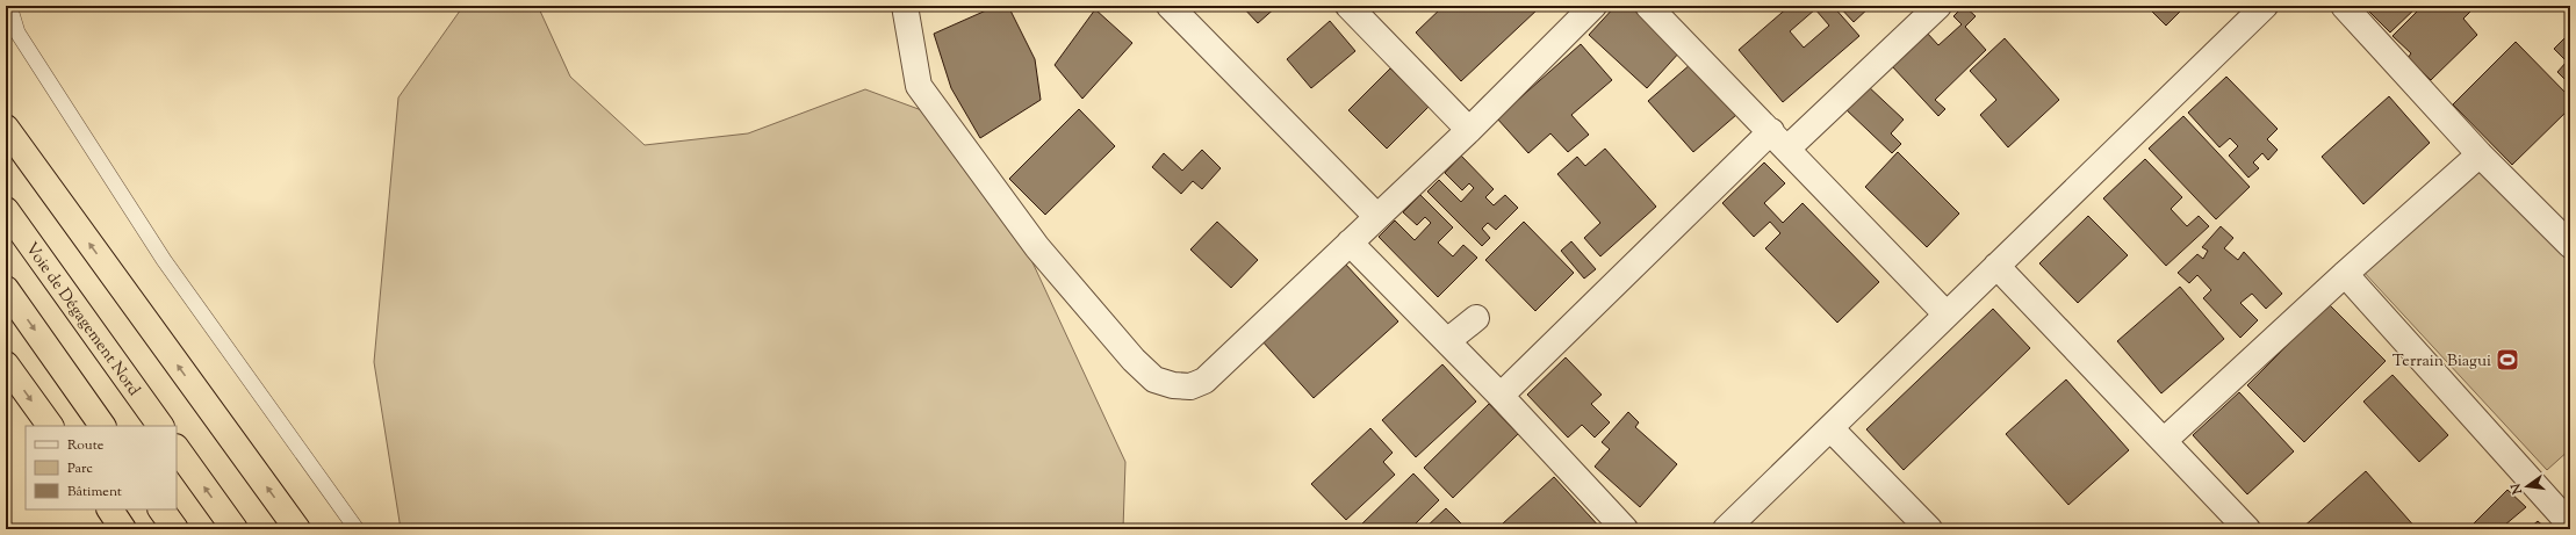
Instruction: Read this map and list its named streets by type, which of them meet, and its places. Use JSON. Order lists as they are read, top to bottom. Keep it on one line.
{"streets":{"highway":["Voie de Dégagement Nord"]},"places":{"sports":["Terrain Biagui"]},"legend":["Route","Parc","Bâtiment"],"north":"left"}
